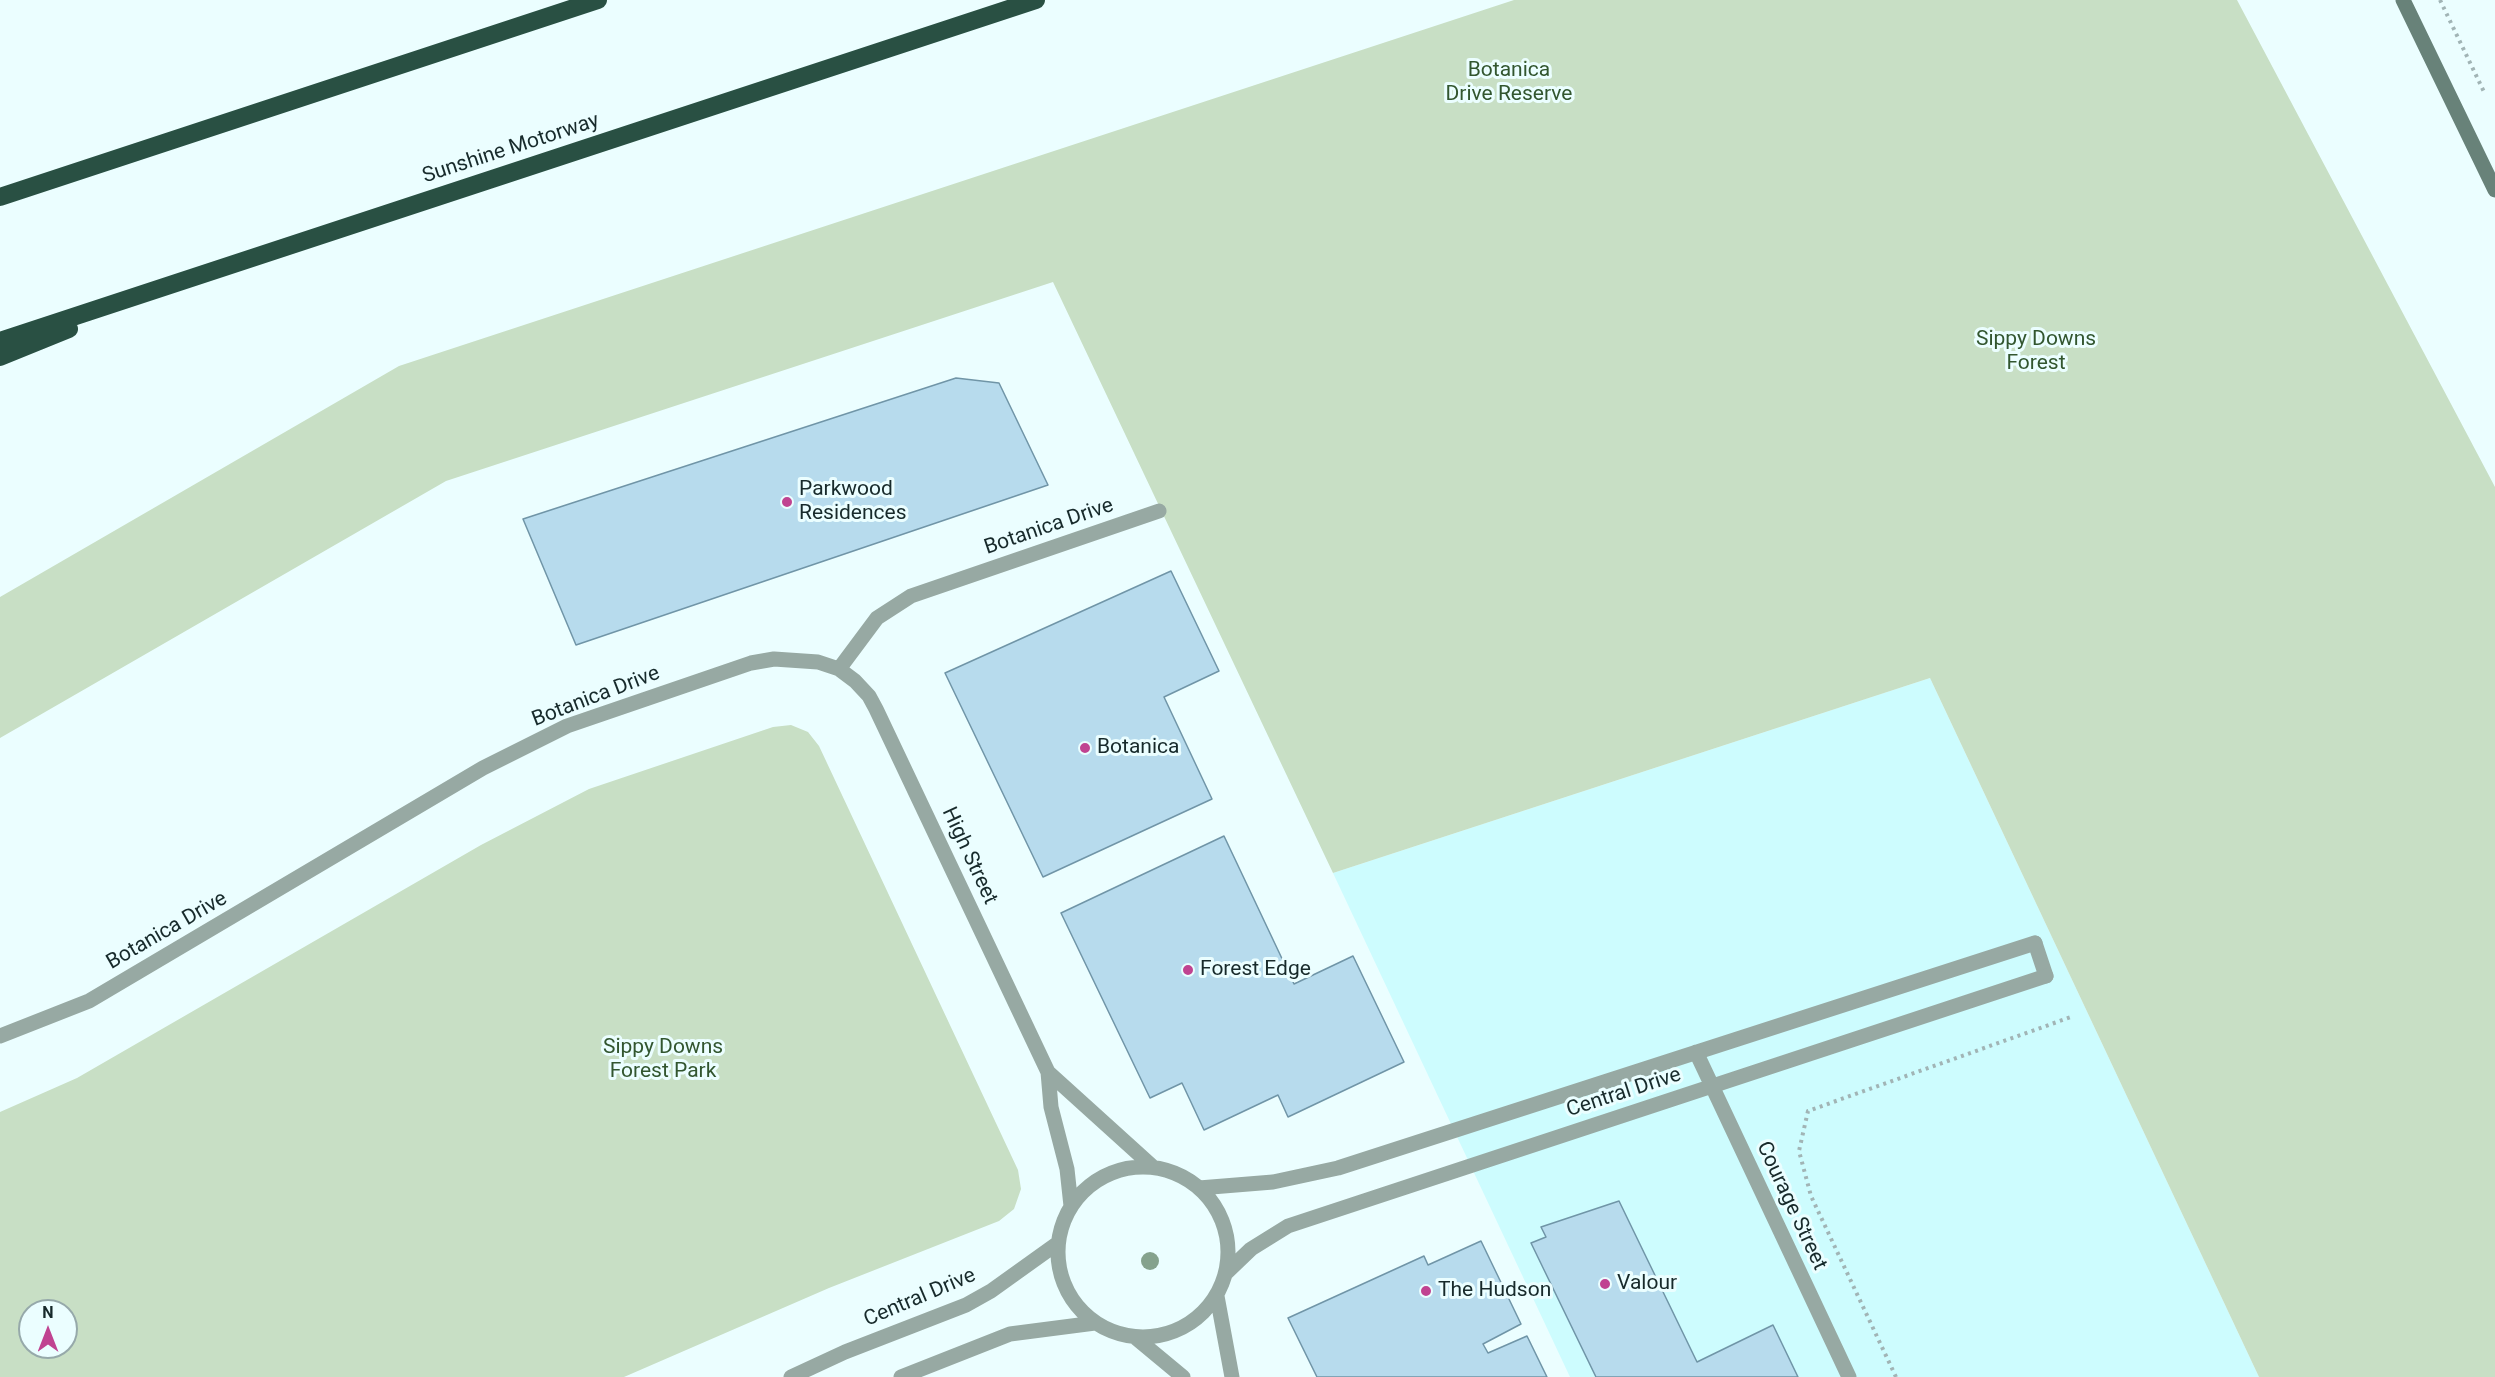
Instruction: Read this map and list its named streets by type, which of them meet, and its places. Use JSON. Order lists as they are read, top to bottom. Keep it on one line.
{"streets":{"highway":["Sunshine Motorway"],"street":["Botanica Drive","High Street","Central Drive","Courage Street"]},"crossings":[["Botanica Drive","High Street"],["High Street","Central Drive"],["Central Drive","Courage Street"]],"parks":["Botanica Drive Reserve","Sippy Downs Forest","Sippy Downs Forest Park"],"places":["Parkwood Residences","Botanica","Forest Edge","Valour","The Hudson"],"north":"top"}
